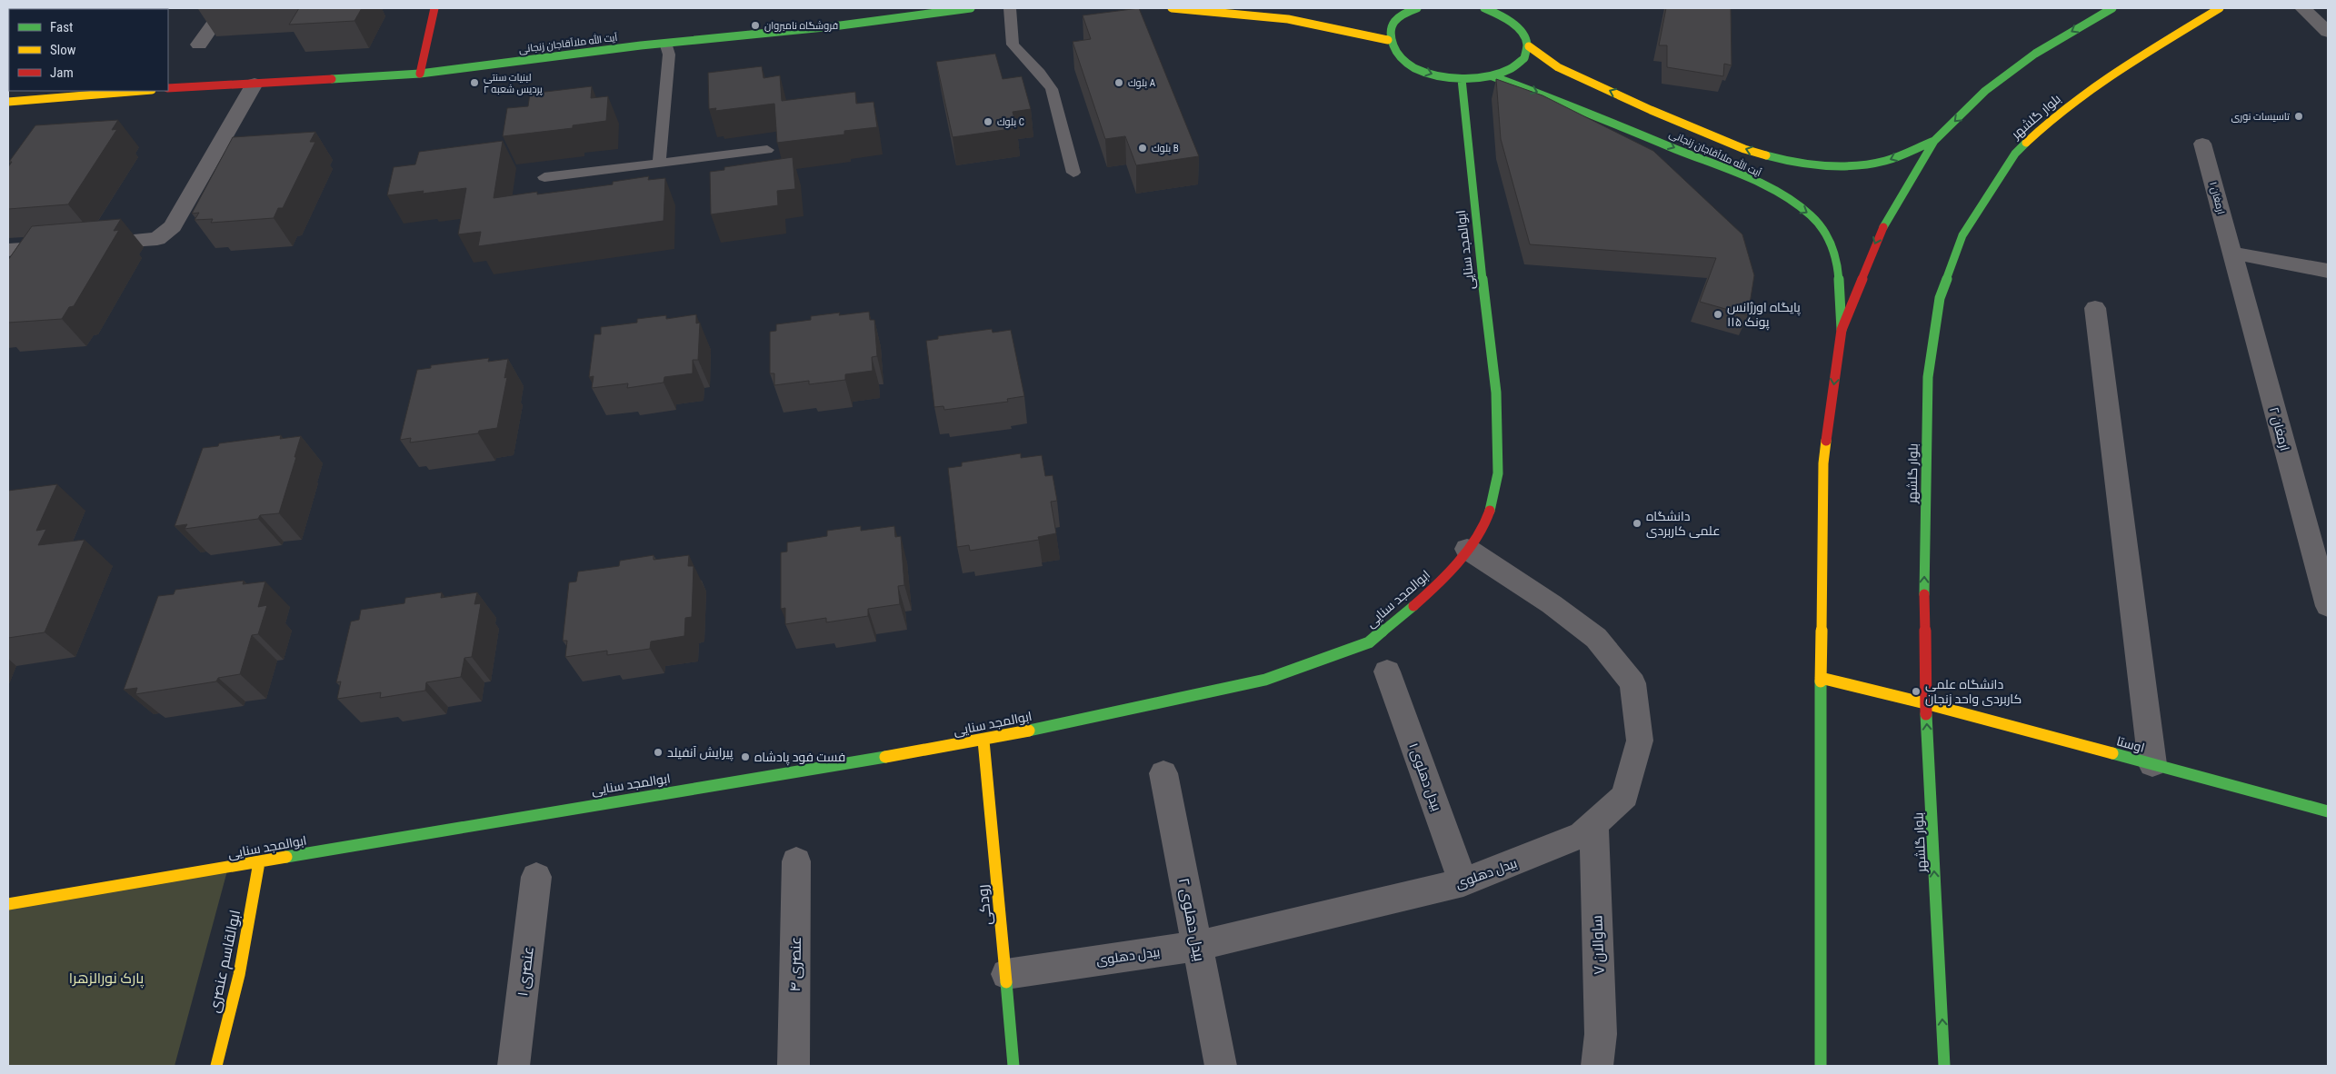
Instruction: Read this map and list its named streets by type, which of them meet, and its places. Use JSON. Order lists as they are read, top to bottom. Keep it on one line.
{"streets":{"main road":["آیت الله ملاآقاجان زنجانی","بلوار گلشهر","ابوالمجد سنایی","اوستا","رودکی","ابوالقاسم عنصری"],"street":["ارمغان ۱","ارمغان ۲","بیدل دهلوی ۱","بیدل دهلوی","بیدل دهلوی ۲","ساوالان ۷","عنصری ۴","عنصری ۱"]},"crossings":[["بلوار گلشهر","اوستا"],["ارمغان ۱","ارمغان ۲"],["ابوالمجد سنایی","بیدل دهلوی"],["ابوالمجد سنایی","رودکی"],["ابوالمجد سنایی","ابوالقاسم عنصری"],["بیدل دهلوی ۱","بیدل دهلوی"],["بیدل دهلوی","رودکی"],["بیدل دهلوی","بیدل دهلوی ۲"],["بیدل دهلوی","ساوالان ۷"]],"one_way":["بلوار گلشهر"],"parks":["پارک نورالزهرا"],"places":["فروشگاه نامبروان","لبنیات سنتی پردیس شعبه ۲","بلوك A","تاسیسات نوری","بلوك C","بلوك B","پایگاه اورژانس ۱۱۵ پونک","دانشگاه علمی کاربردی","دانشگاه علمی کاربردی واحد زنجان","پیرایش آنفیلد","فست فود پادشاه"],"legend":["Fast","Slow","Jam"]}
